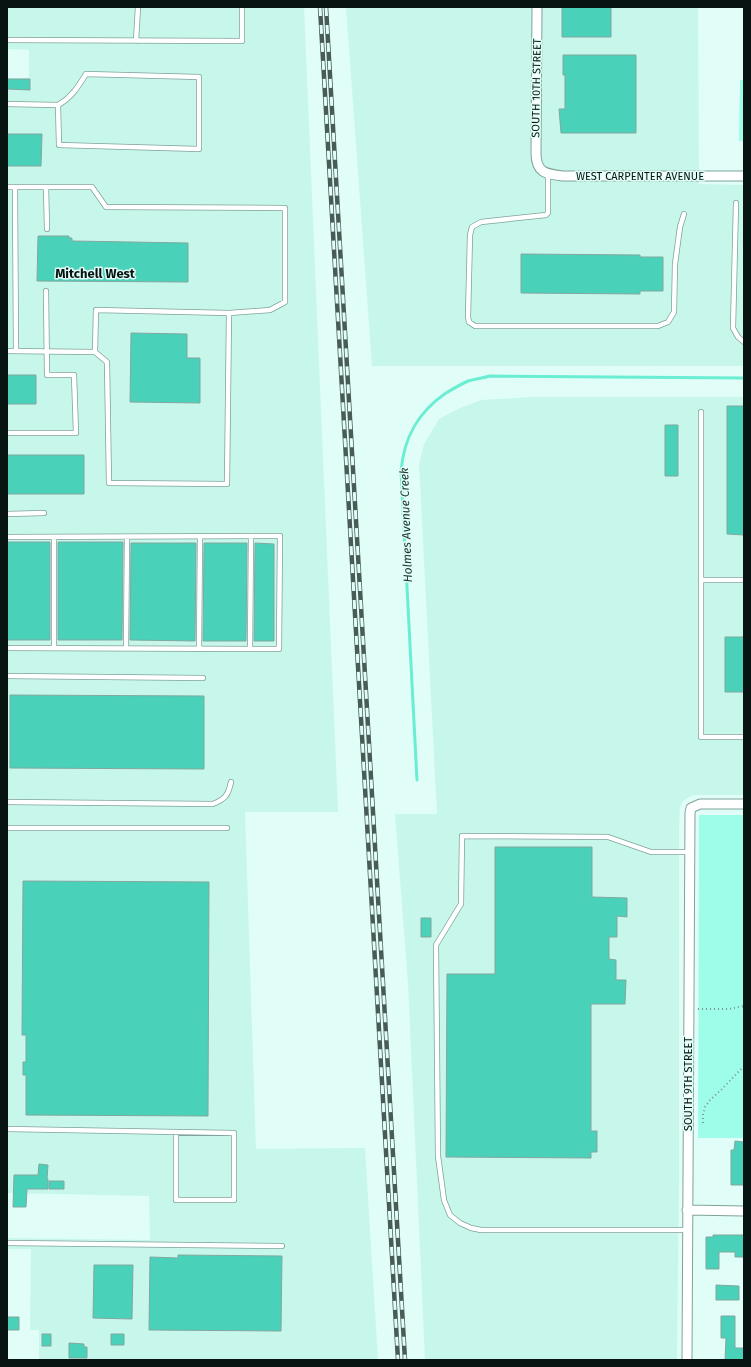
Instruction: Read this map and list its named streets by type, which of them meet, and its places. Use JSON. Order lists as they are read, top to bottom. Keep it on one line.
{"streets":{"street":["SOUTH 10TH STREET","WEST CARPENTER AVENUE","SOUTH 9TH STREET"]},"crossings":[["SOUTH 10TH STREET","WEST CARPENTER AVENUE"]],"districts":["Mitchell West"],"water":["Holmes Avenue Creek"]}
